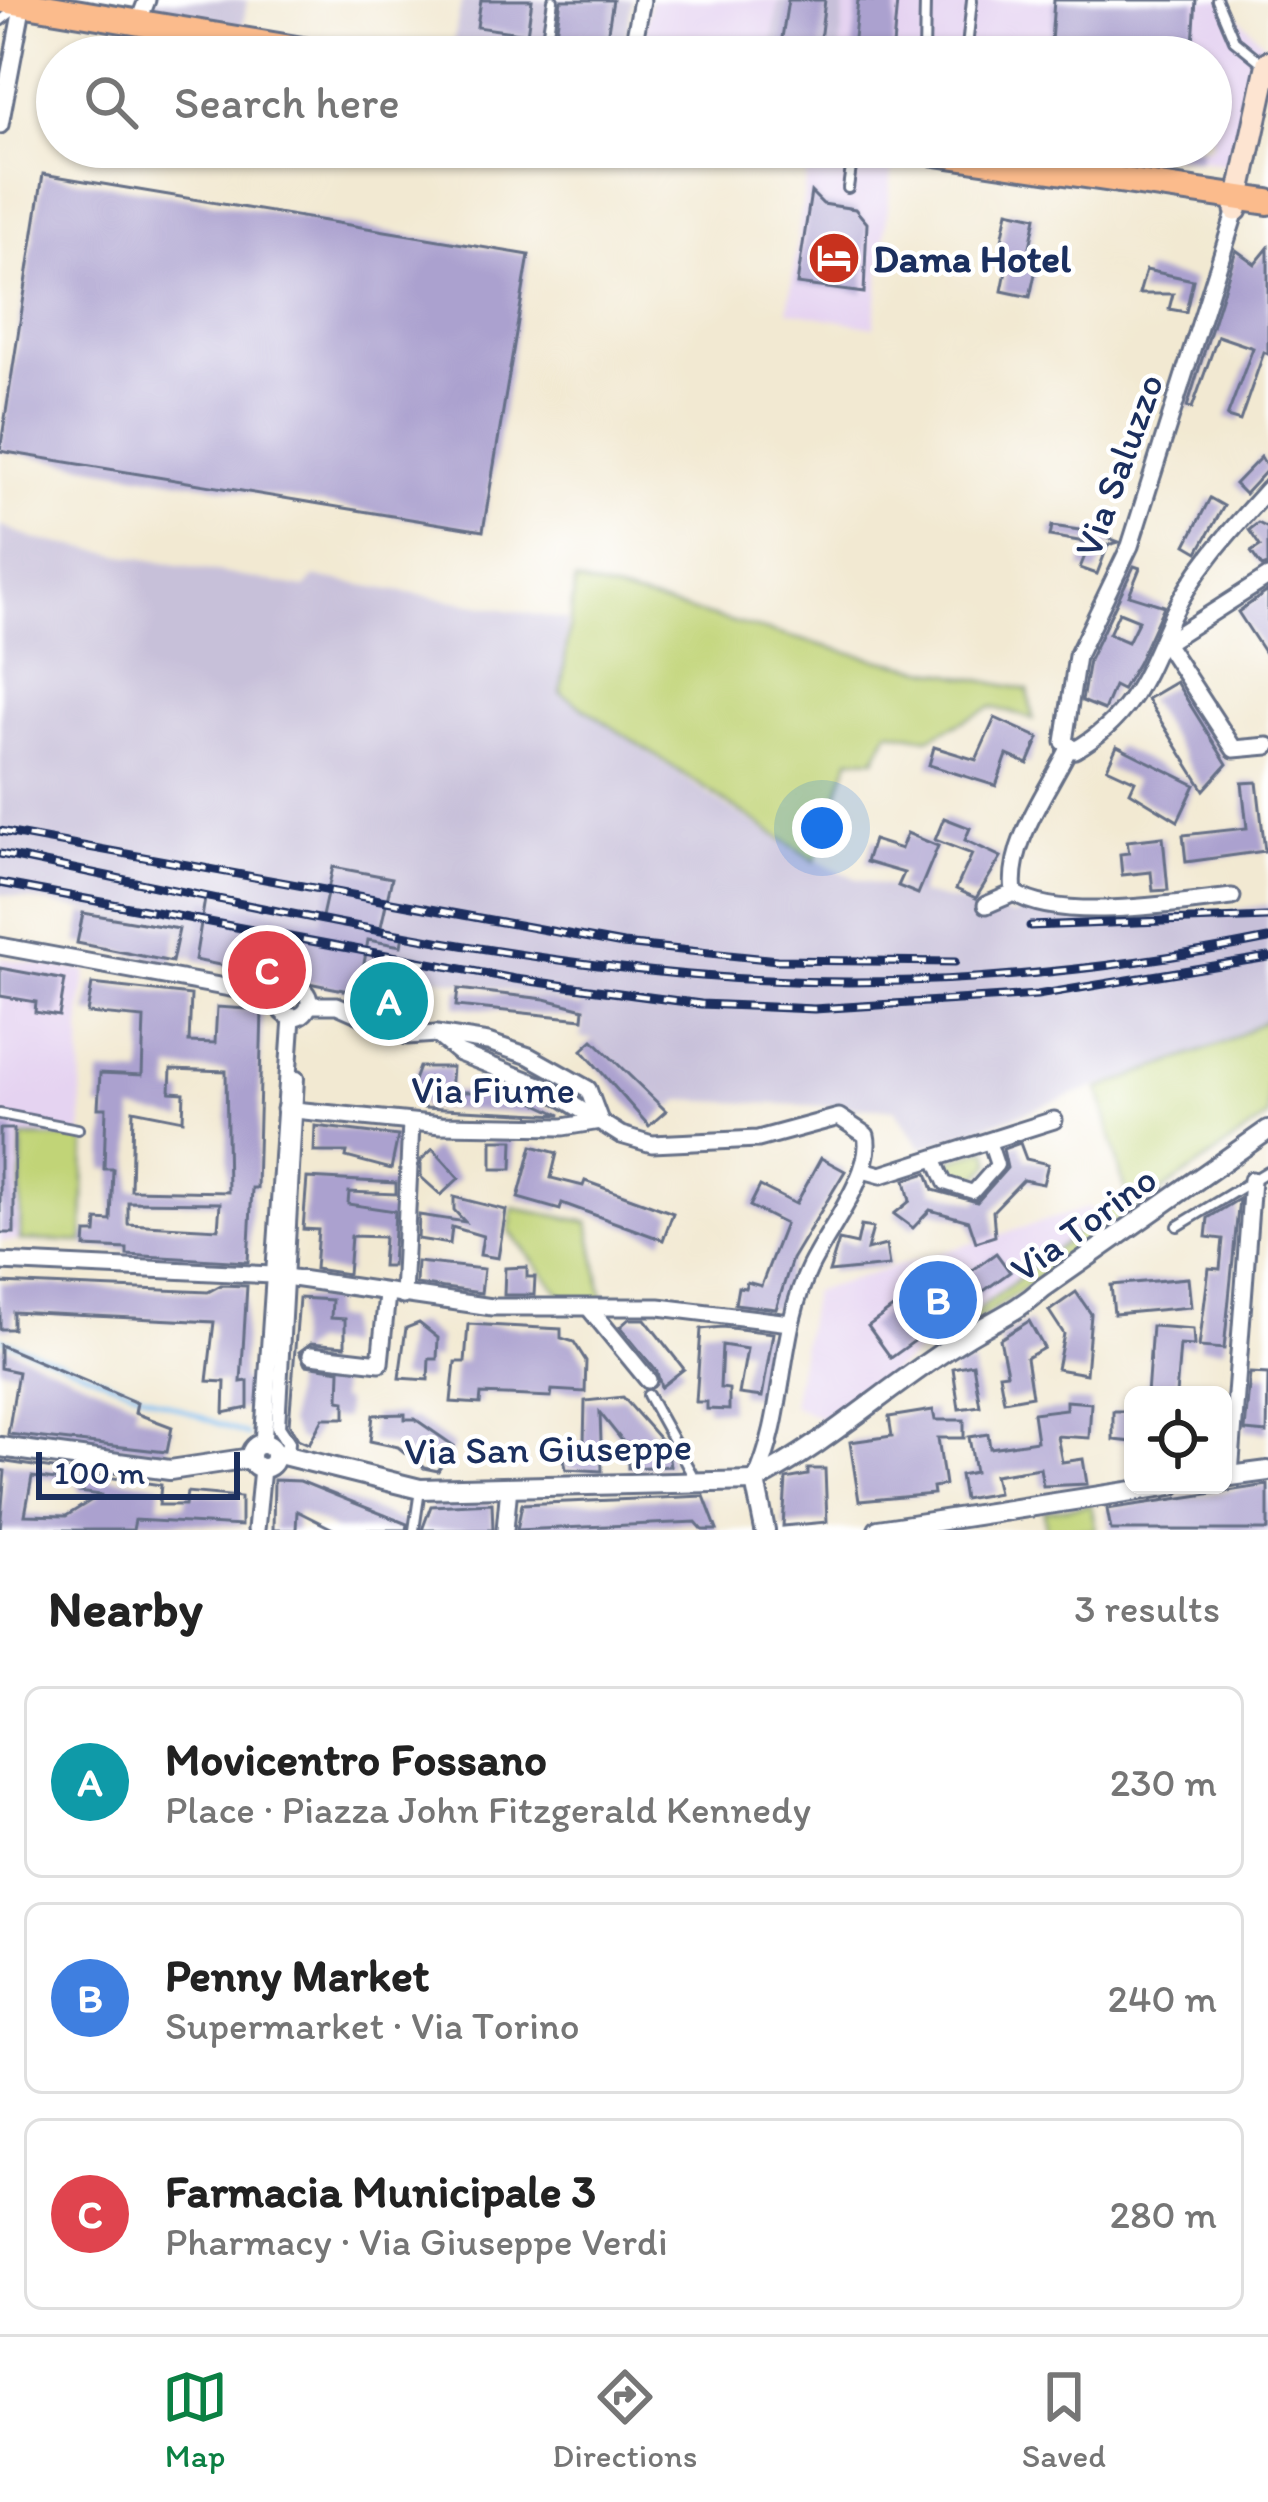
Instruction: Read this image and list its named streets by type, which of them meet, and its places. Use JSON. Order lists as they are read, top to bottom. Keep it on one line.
{"streets":{"street":["Via Saluzzo","Via Fiume","Via Torino","Via San Giuseppe"]},"crossings":[["Via Torino","Via San Giuseppe"]],"places":{"hotel":["Dama Hotel"]},"scale_bar":"100 m","page":{"search":"Search here","pins":["C","A","B"],"scale":"100 m","heading":["Nearby","3 results"],"list":[{"mark":"A","name":"Movicentro Fossano","note":"Place · Piazza John Fitzgerald Kennedy","value":"230 m"},{"mark":"B","name":"Penny Market","note":"Supermarket · Via Torino","value":"240 m"},{"mark":"C","name":"Farmacia Municipale 3","note":"Pharmacy · Via Giuseppe Verdi","value":"280 m"}],"nav":["Map","Directions","Saved"]}}
